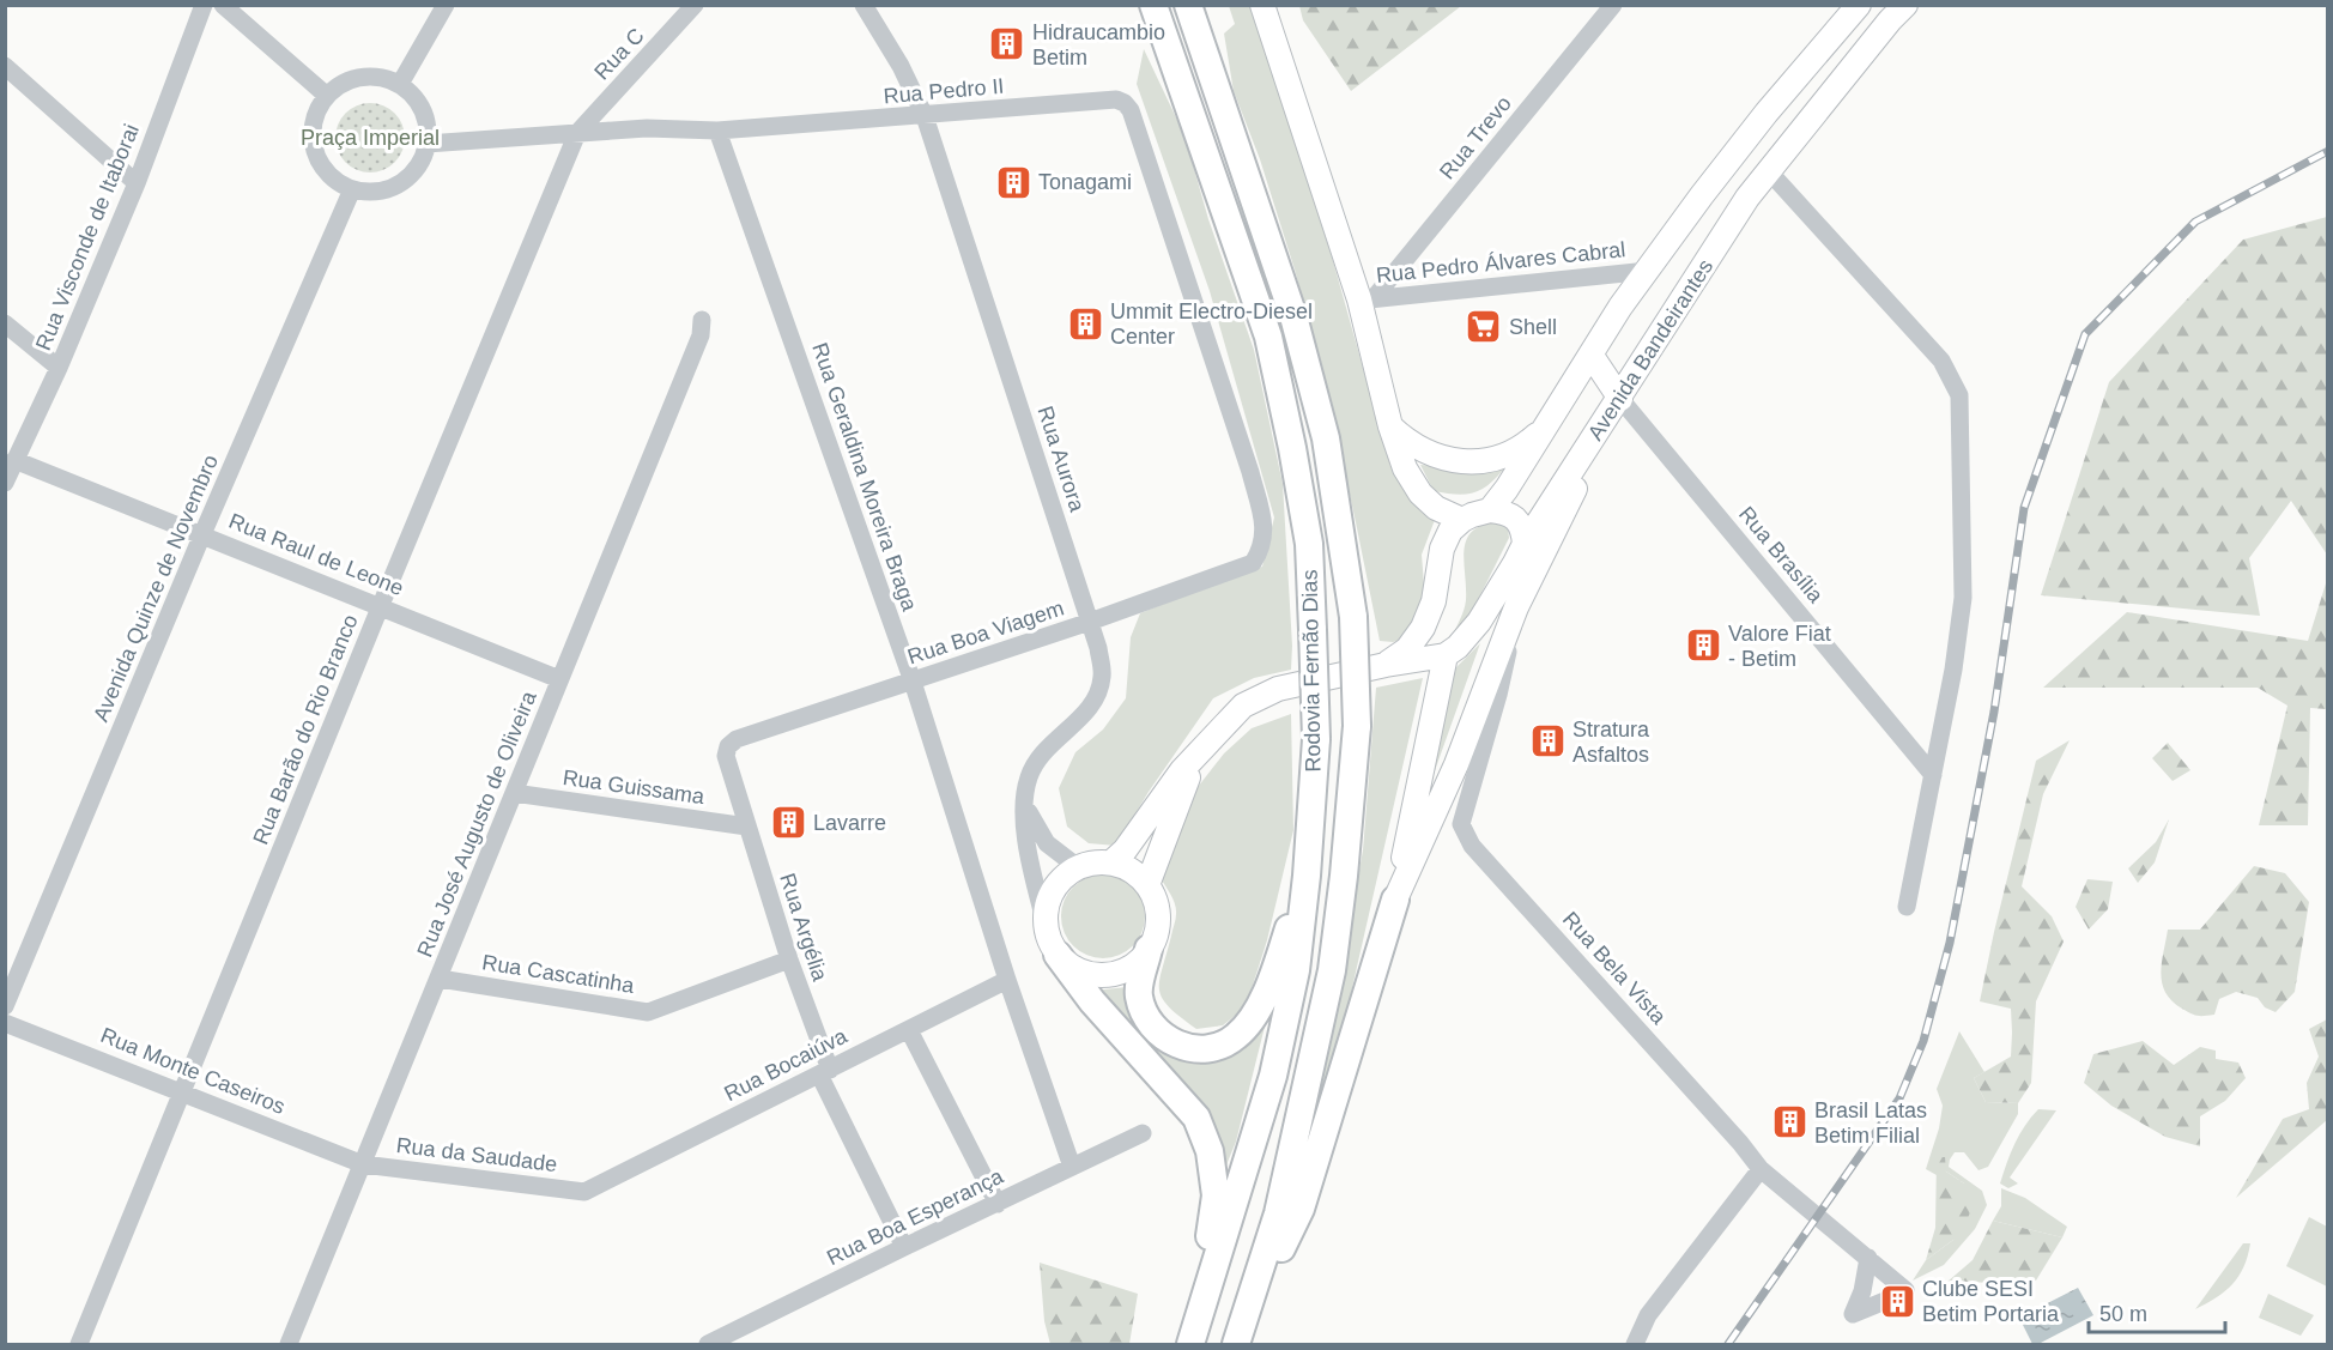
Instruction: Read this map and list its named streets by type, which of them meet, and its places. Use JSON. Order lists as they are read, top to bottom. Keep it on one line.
{"streets":{"highway":["Rodovia Fernão Dias"],"main road":["Avenida Bandeirantes"],"street":["Rua C","Rua Pedro II","Rua Trevo","Rua Visconde de Itaborai","Rua Pedro Álvares Cabral","Rua Aurora","Rua Geraldina Moreira Braga","Rua Raul de Leone","Rua Brasília","Avenida Quinze de Novembro","Rua Boa Viagem","Rua Barão do Rio Branco","Rua Guissama","Rua José Augusto de Oliveira","Rua Argélia","Rua Bela Vista","Rua Cascatinha","Rua Bocaiúva","Rua Monte Caseiros","Rua da Saudade","Rua Boa Esperança"]},"crossings":[["Rua C","Rua Pedro II"],["Rua C","Rua Barão do Rio Branco"],["Rua Pedro II","Rua Aurora"],["Rua Pedro II","Rua Geraldina Moreira Braga"],["Rua Pedro II","Avenida Quinze de Novembro"],["Rua Pedro II","Rua Boa Viagem"],["Rua Pedro II","Rua Barão do Rio Branco"],["Rua Trevo","Rua Pedro Álvares Cabral"],["Rua Visconde de Itaborai","Rua Raul de Leone"],["Rua Pedro Álvares Cabral","Avenida Bandeirantes"],["Avenida Bandeirantes","Rua Brasília"],["Rua Aurora","Rua Boa Viagem"],["Rua Geraldina Moreira Braga","Rua Boa Viagem"],["Rua Geraldina Moreira Braga","Rua Bocaiúva"],["Rua Geraldina Moreira Braga","Rua Boa Esperança"],["Rua Raul de Leone","Avenida Quinze de Novembro"],["Rua Raul de Leone","Rua Barão do Rio Branco"],["Rua Raul de Leone","Rua José Augusto de Oliveira"],["Rua Boa Viagem","Rua Argélia"],["Rua Barão do Rio Branco","Rua Monte Caseiros"],["Rua Guissama","Rua José Augusto de Oliveira"],["Rua Guissama","Rua Argélia"],["Rua José Augusto de Oliveira","Rua Cascatinha"],["Rua José Augusto de Oliveira","Rua Monte Caseiros"],["Rua José Augusto de Oliveira","Rua da Saudade"],["Rua Argélia","Rua Cascatinha"],["Rua Argélia","Rua Bocaiúva"],["Rua Argélia","Rua Boa Esperança"],["Rua Bocaiúva","Rua da Saudade"],["Rua Monte Caseiros","Rua da Saudade"]],"parks":["Praça Imperial"],"places":{"building":["Hidraucambio Betim","Tonagami","Ummit Electro-Diesel Center","Valore Fiat - Betim","Stratura Asfaltos","Lavarre","Brasil Latas Betim Filial","Clube SESI Betim Portaria"],"supermarket":["Shell"]},"scale_bar":"50 m"}
